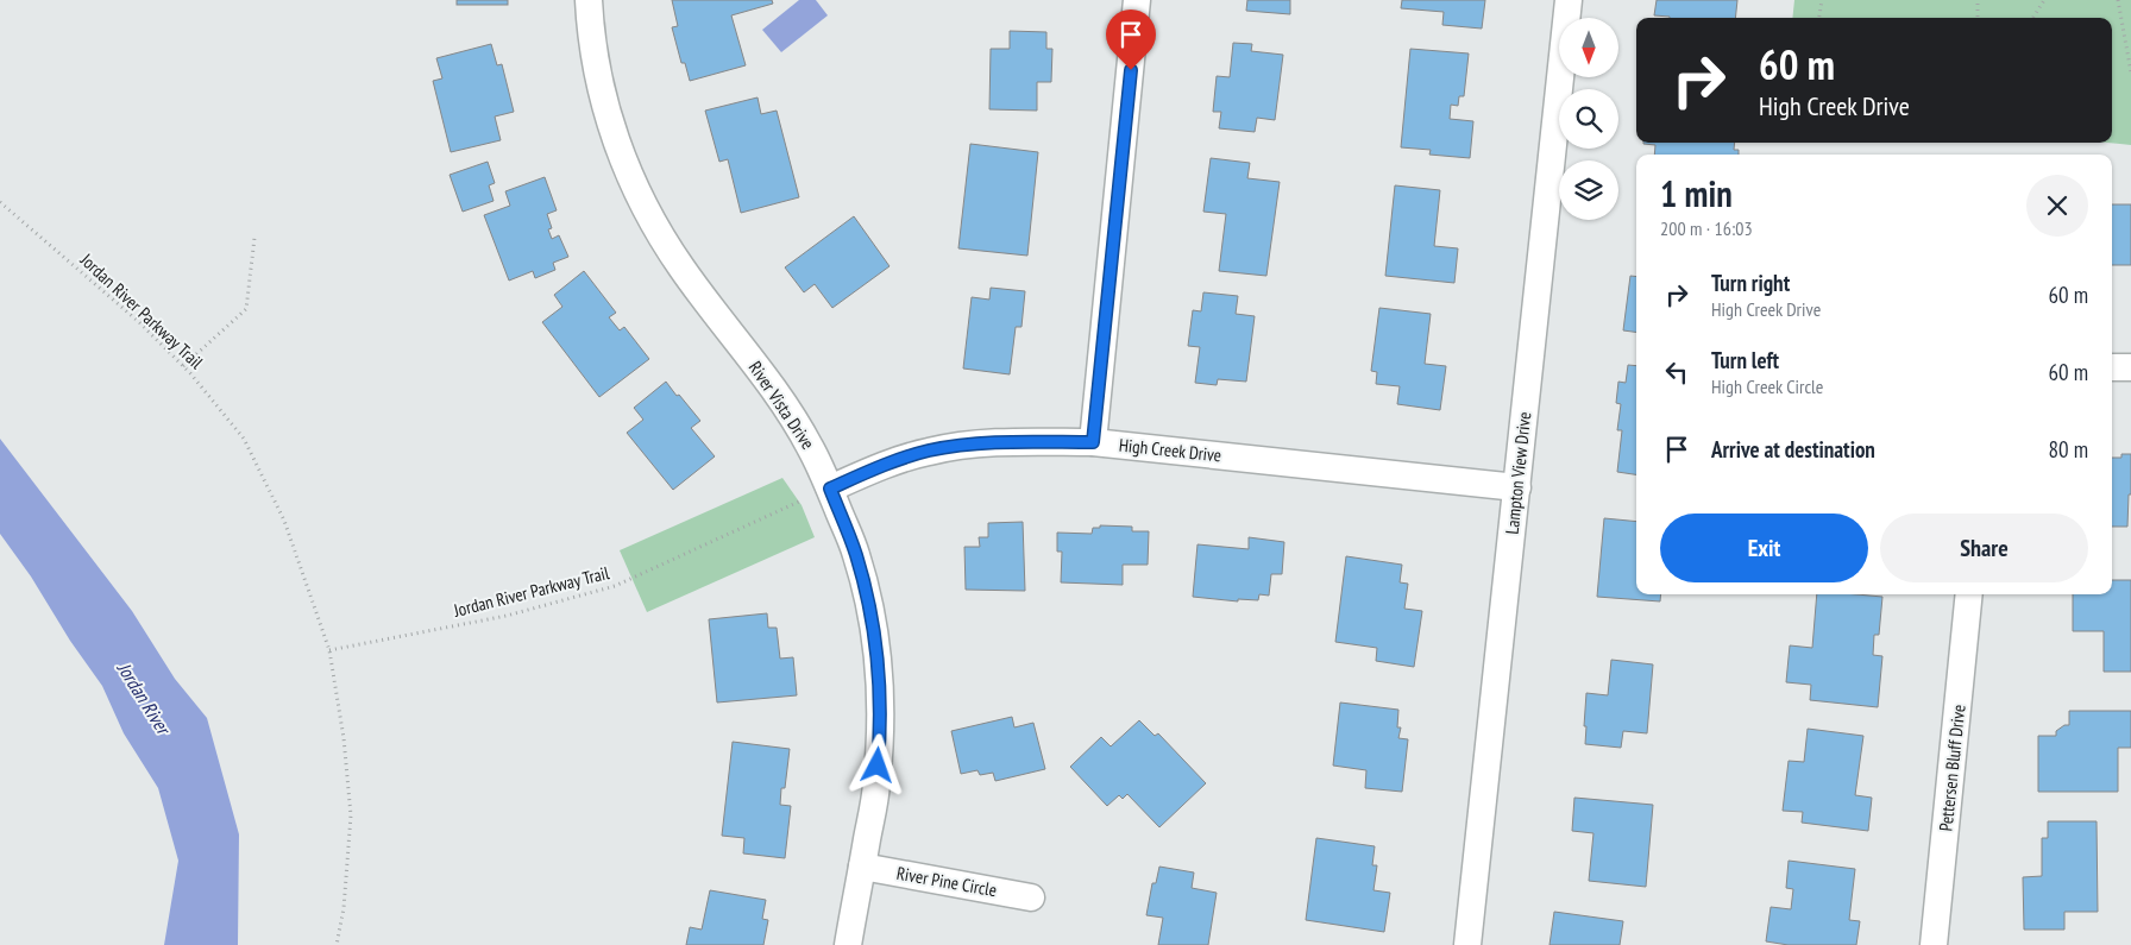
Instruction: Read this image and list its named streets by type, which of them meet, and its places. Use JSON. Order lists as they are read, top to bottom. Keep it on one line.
{"streets":{"street":["River Vista Drive","High Creek Drive","Lampton View Drive","Pettersen Bluff Drive","River Pine Circle"],"path":["Jordan River Parkway Trail"]},"crossings":[["Jordan River Parkway Trail","River Vista Drive"],["Jordan River Parkway Trail","High Creek Drive"],["River Vista Drive","High Creek Drive"],["River Vista Drive","River Pine Circle"],["High Creek Drive","Lampton View Drive"]],"water":["Jordan River"],"north":"bottom","page":{"turn":["60 m","High Creek Drive"],"heading":["1 min","200 m · 16:03"],"list":[{"name":"Turn right","note":"High Creek Drive","value":"60 m"},{"name":"Turn left","note":"High Creek Circle","value":"60 m"},{"name":"Arrive at destination","value":"80 m"}],"buttons":["Exit","Share"]}}
